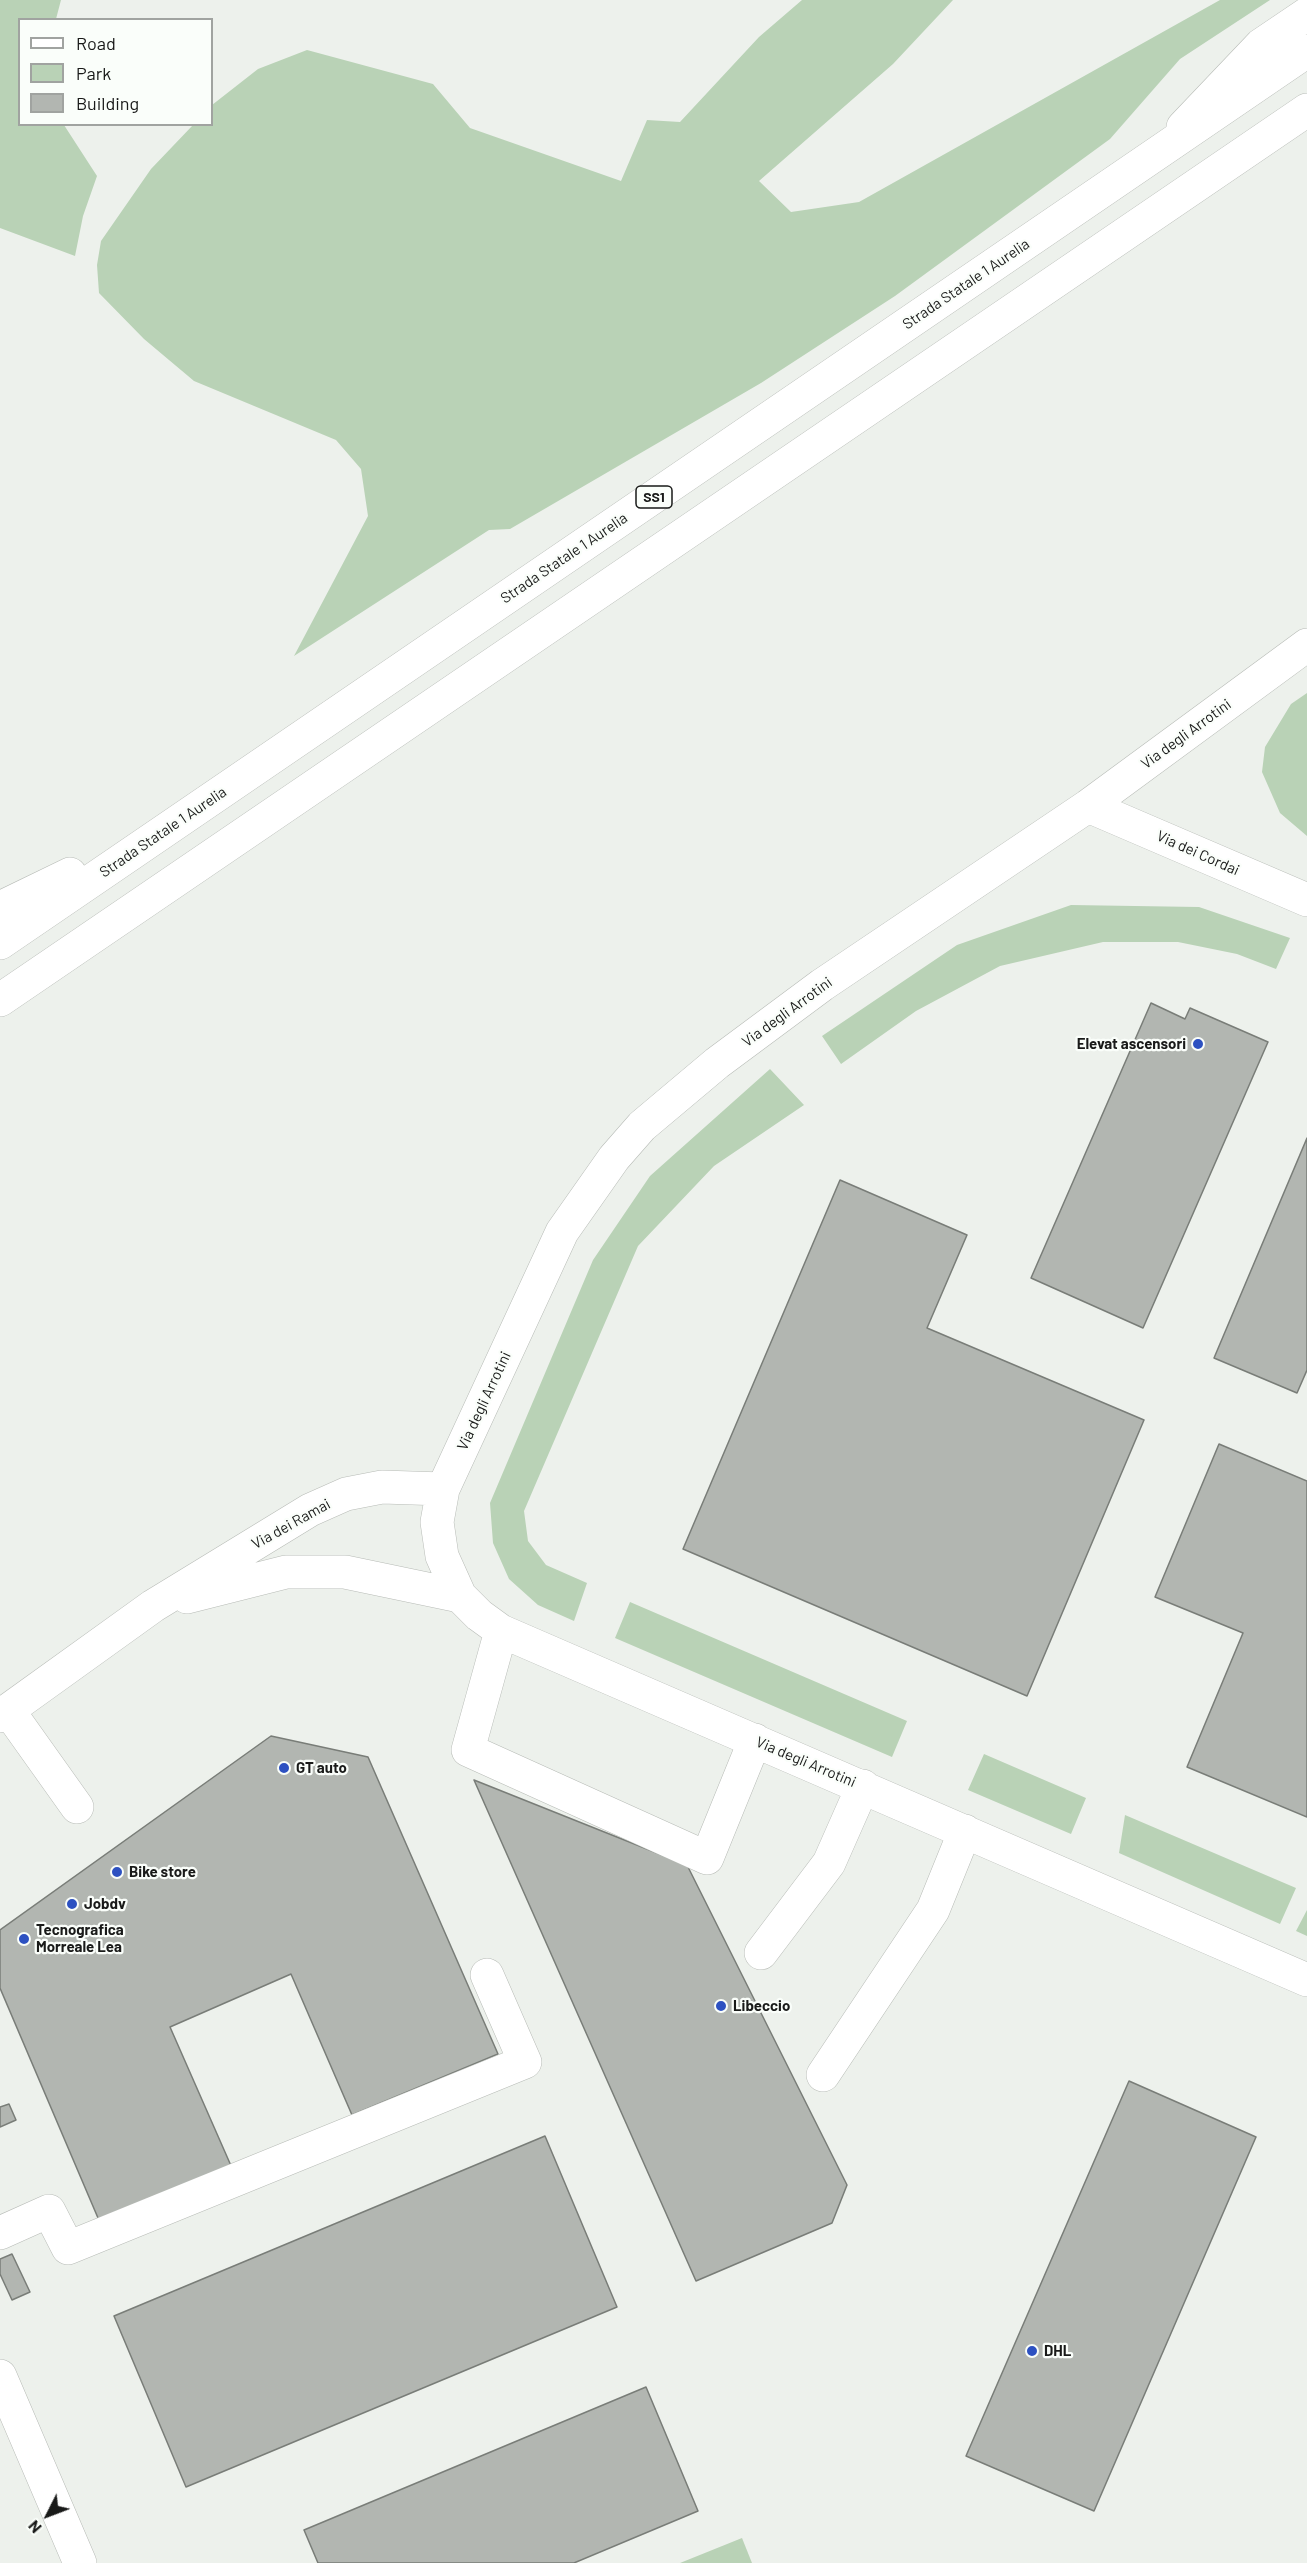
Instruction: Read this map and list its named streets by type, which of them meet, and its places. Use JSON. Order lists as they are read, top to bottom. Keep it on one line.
{"streets":{"main road":["Strada Statale 1 Aurelia","SS1","Via degli Arrotini","Via dei Cordai","Via dei Ramai"]},"crossings":[["Via degli Arrotini","Via dei Cordai"],["Via degli Arrotini","Via dei Ramai"]],"places":["Elevat ascensori","GT auto","Bike store","Jobdv","Tecnografica Morreale Lea","Libeccio","DHL"],"legend":["Road","Park","Building"],"north":"bottom left"}
